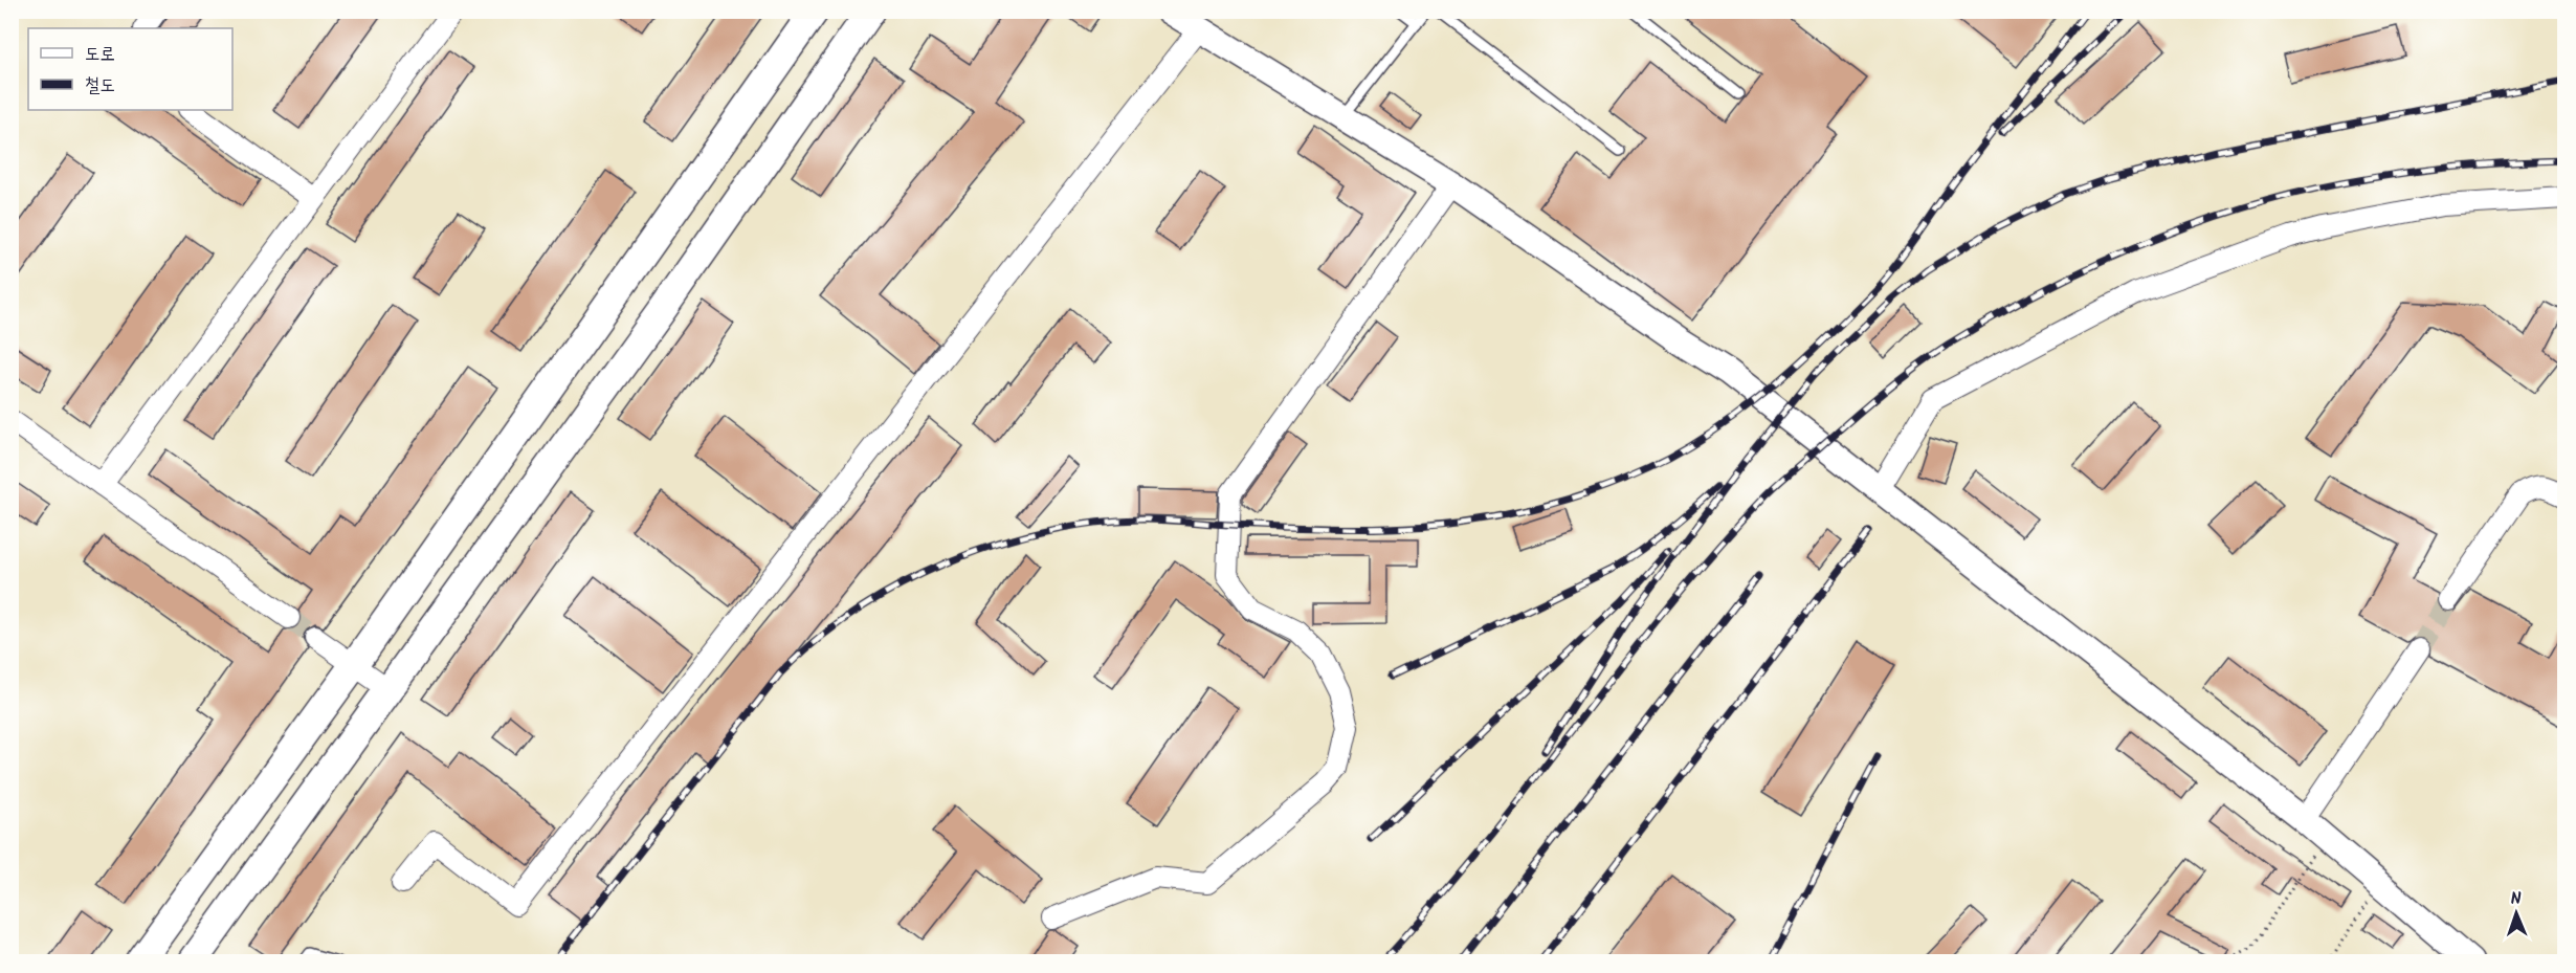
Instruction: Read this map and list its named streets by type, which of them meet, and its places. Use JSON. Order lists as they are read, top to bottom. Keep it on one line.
{"legend":["도로","철도"],"north":"top"}
